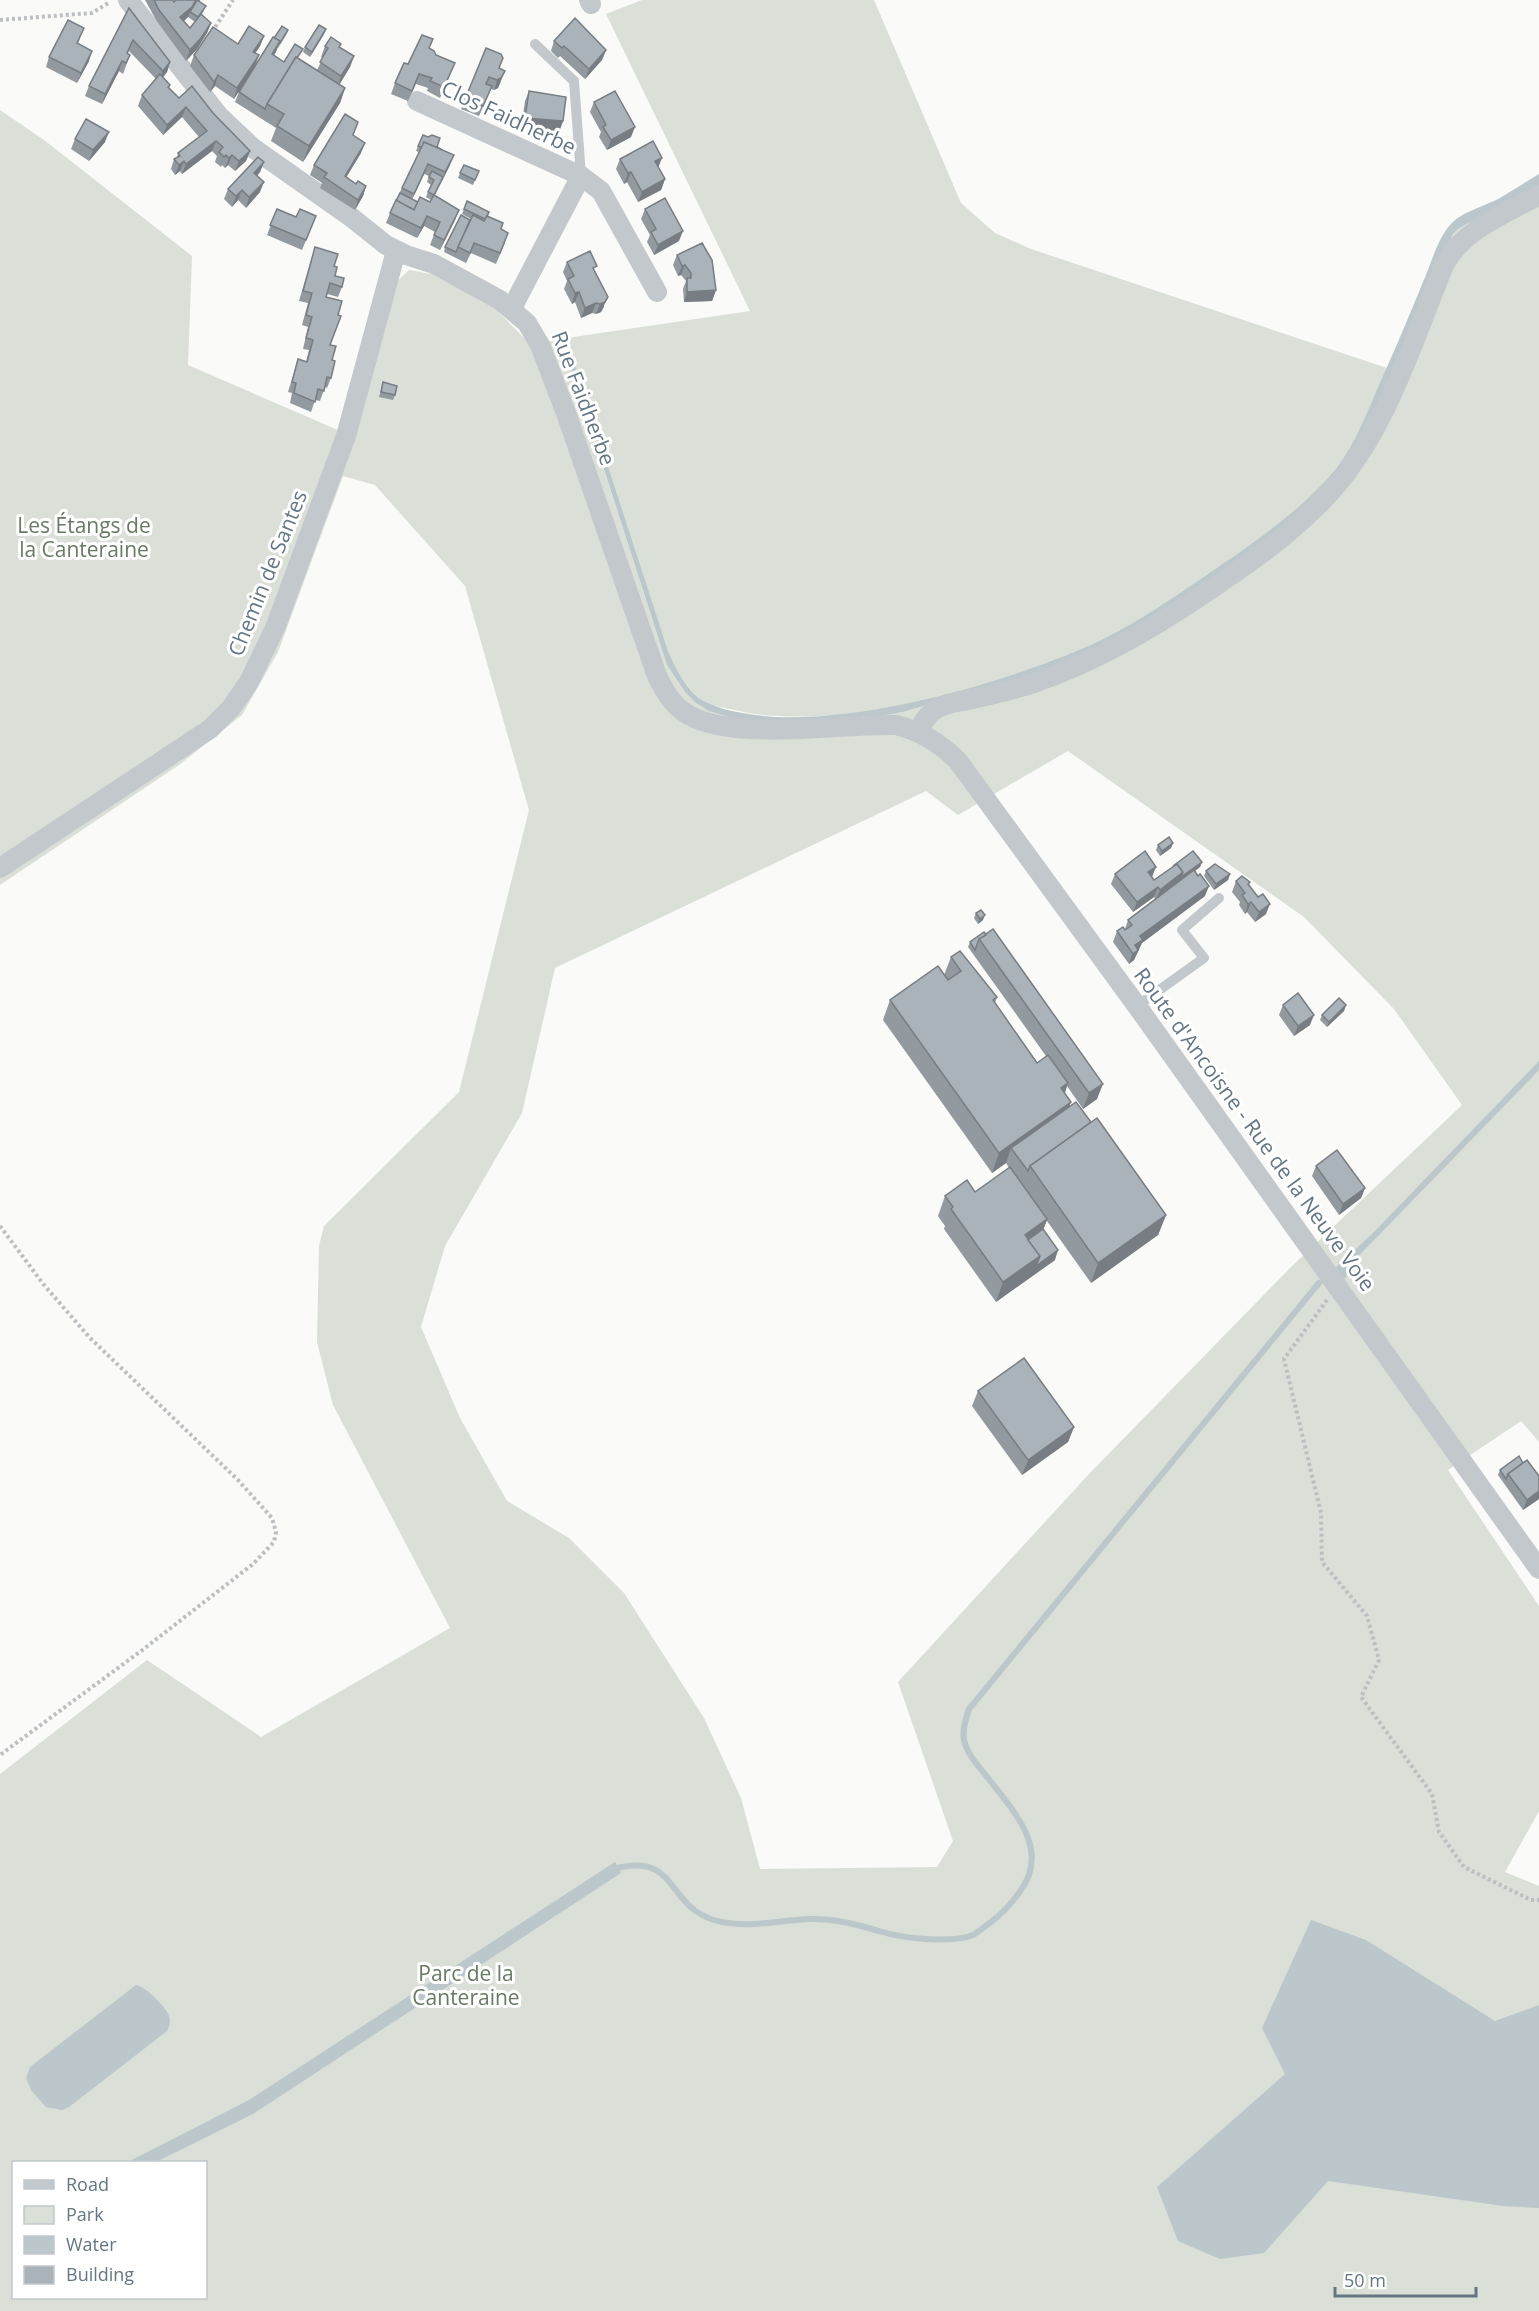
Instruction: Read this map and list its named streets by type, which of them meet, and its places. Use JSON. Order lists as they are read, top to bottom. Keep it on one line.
{"streets":{"street":["Clos Faidherbe","Rue Faidherbe","Chemin de Santes","Route d'Ancoisne - Rue de la Neuve Voie"]},"crossings":[["Clos Faidherbe","Rue Faidherbe"],["Rue Faidherbe","Chemin de Santes"],["Rue Faidherbe","Route d'Ancoisne - Rue de la Neuve Voie"]],"parks":["Les Étangs de la Canteraine","Parc de la Canteraine"],"legend":["Road","Park","Water","Building"],"scale_bar":"50 m"}
